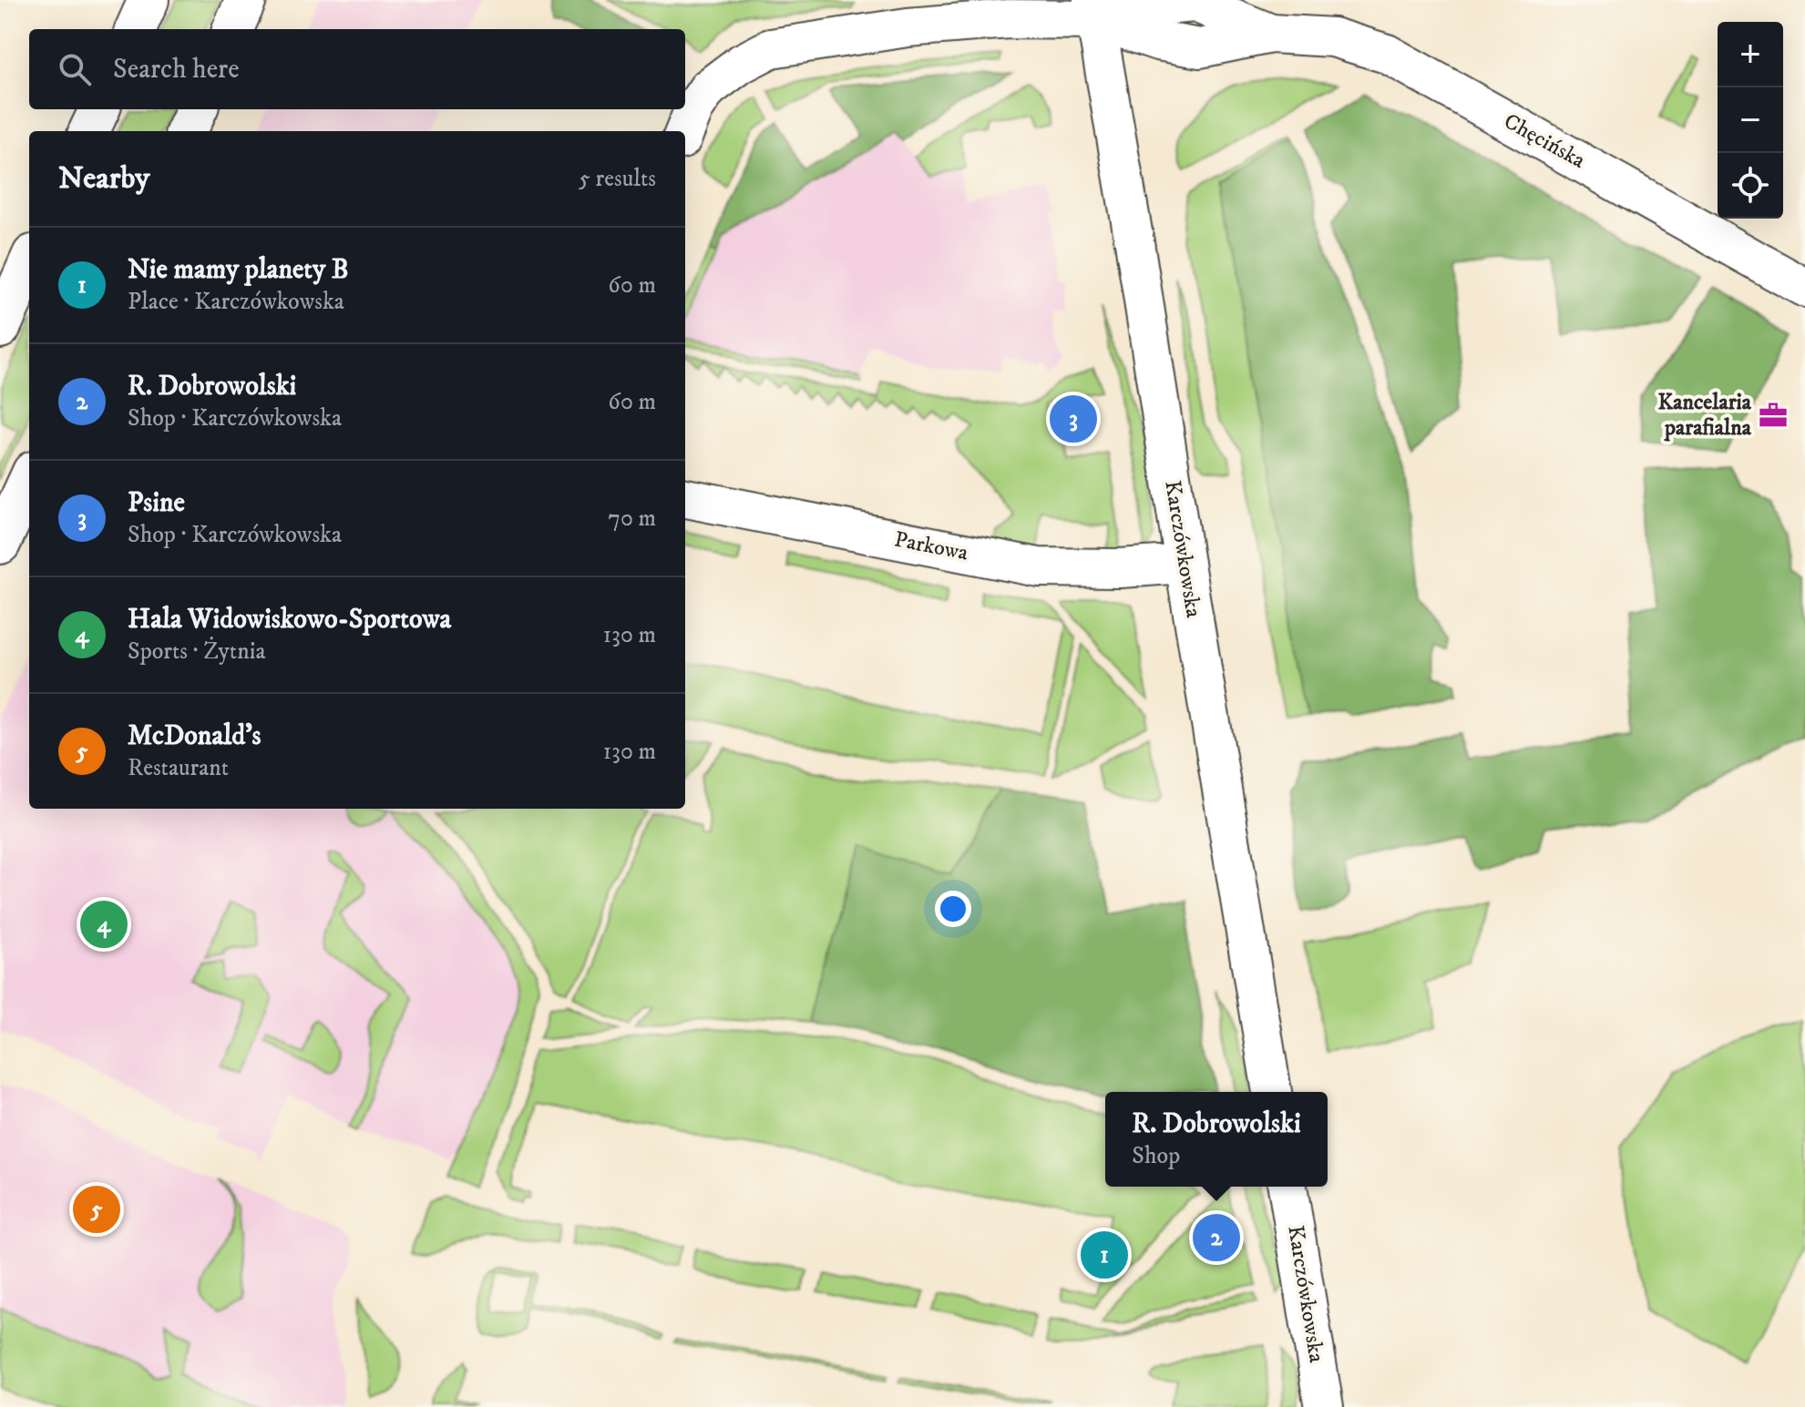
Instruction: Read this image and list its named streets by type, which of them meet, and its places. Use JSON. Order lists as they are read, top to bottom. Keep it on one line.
{"streets":{"street":["Chęcińska","Parkowa","Karczówkowska"]},"crossings":[["Chęcińska","Karczówkowska"],["Parkowa","Karczówkowska"]],"places":{"office":["Kancelaria parafialna"]},"page":{"map_buttons":["+","−"],"search":"Search here","heading":["Nearby","5 results"],"list":[{"mark":"1","name":"Nie mamy planety B","note":"Place · Karczówkowska","value":"60 m"},{"mark":"2","name":"R. Dobrowolski","note":"Shop · Karczówkowska","value":"60 m"},{"mark":"3","name":"Psine","note":"Shop · Karczówkowska","value":"70 m"},{"mark":"4","name":"Hala Widowiskowo-Sportowa","note":"Sports · Żytnia","value":"130 m"},{"mark":"5","name":"McDonald's","note":"Restaurant","value":"130 m"}],"pins":["3","4","5","2","1"],"popup":["R. Dobrowolski","Shop"]}}
